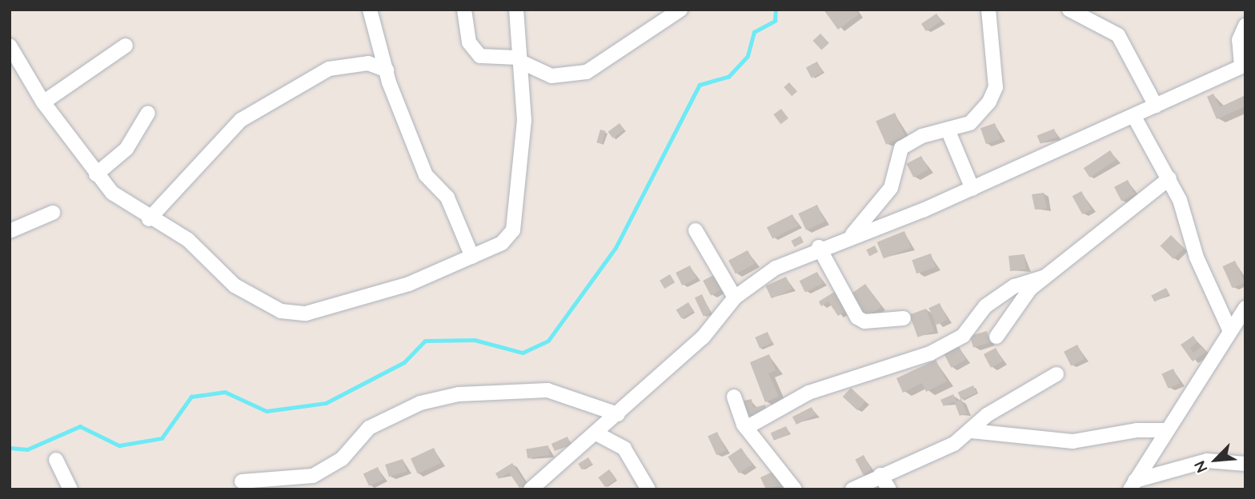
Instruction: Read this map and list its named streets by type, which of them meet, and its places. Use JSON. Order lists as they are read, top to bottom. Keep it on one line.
{"north":"bottom left"}
